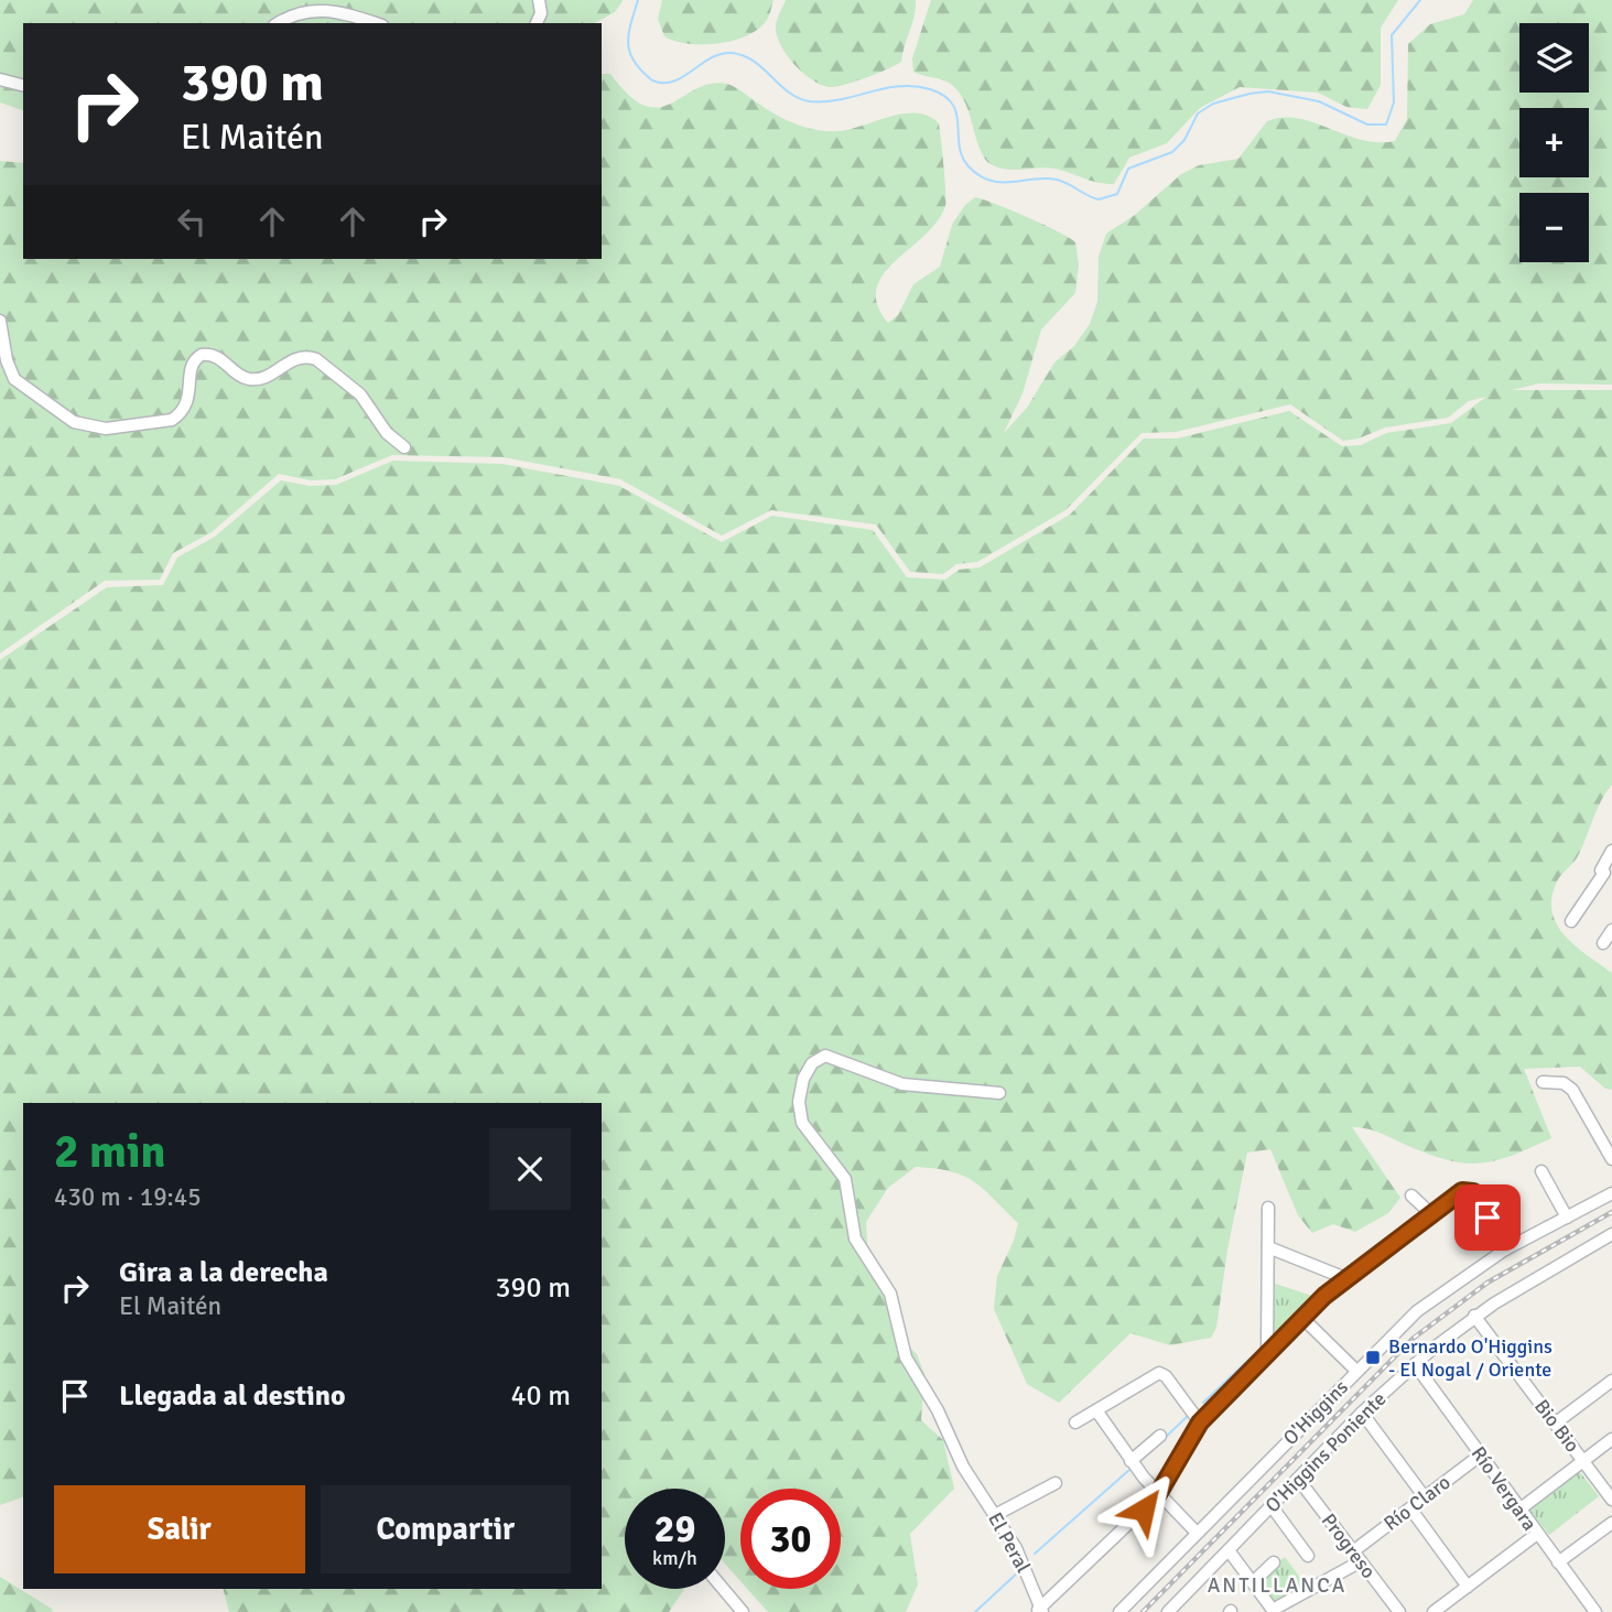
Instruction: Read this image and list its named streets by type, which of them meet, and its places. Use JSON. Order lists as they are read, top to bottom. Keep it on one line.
{"streets":{"street":["O'Higgins","Bio Bio","O'Higgins Poniente","Río Vergara","Río Claro","El Peral","Progreso"]},"crossings":[["Bio Bio","O'Higgins Poniente"],["O'Higgins Poniente","Río Vergara"],["O'Higgins Poniente","Progreso"],["Río Vergara","Río Claro"],["Río Claro","Progreso"]],"districts":["ANTILLANCA"],"places":{"transit":["Bernardo O'Higgins - El Nogal / Oriente"]},"page":{"map_buttons":["+","−"],"turn":["390 m","El Maitén"],"heading":["2 min","430 m · 19:45"],"list":[{"name":"Gira a la derecha","note":"El Maitén","value":"390 m"},{"name":"Llegada al destino","value":"40 m"}],"buttons":["Salir","Compartir"],"speed":"29 km/h","limit":"30"}}
